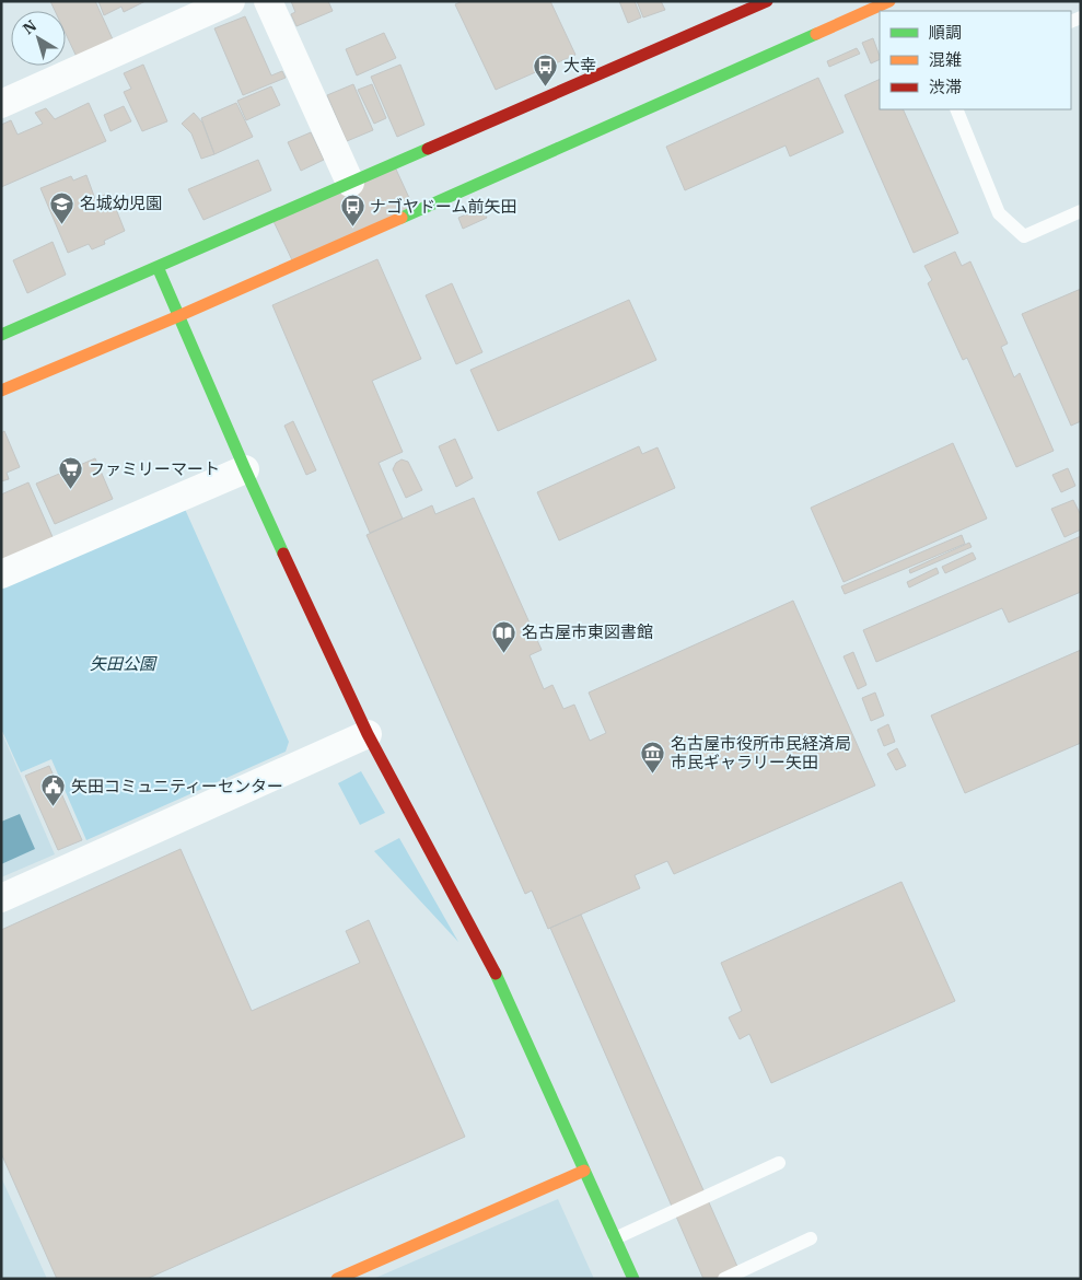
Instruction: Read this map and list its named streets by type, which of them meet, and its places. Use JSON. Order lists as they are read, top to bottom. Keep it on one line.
{"parks":["矢田公園"],"places":{"bus stop":["大幸","ナゴヤドーム前矢田"],"school or university":["名城幼児園"],"supermarket":["ファミリーマート"],"library":["名古屋市東図書館"],"museum":["名古屋市役所市民経済局 市民ギャラリー矢田"],"public building":["矢田コミュニティーセンター"]},"legend":["順調","混雑","渋滞"],"north":"top left"}
